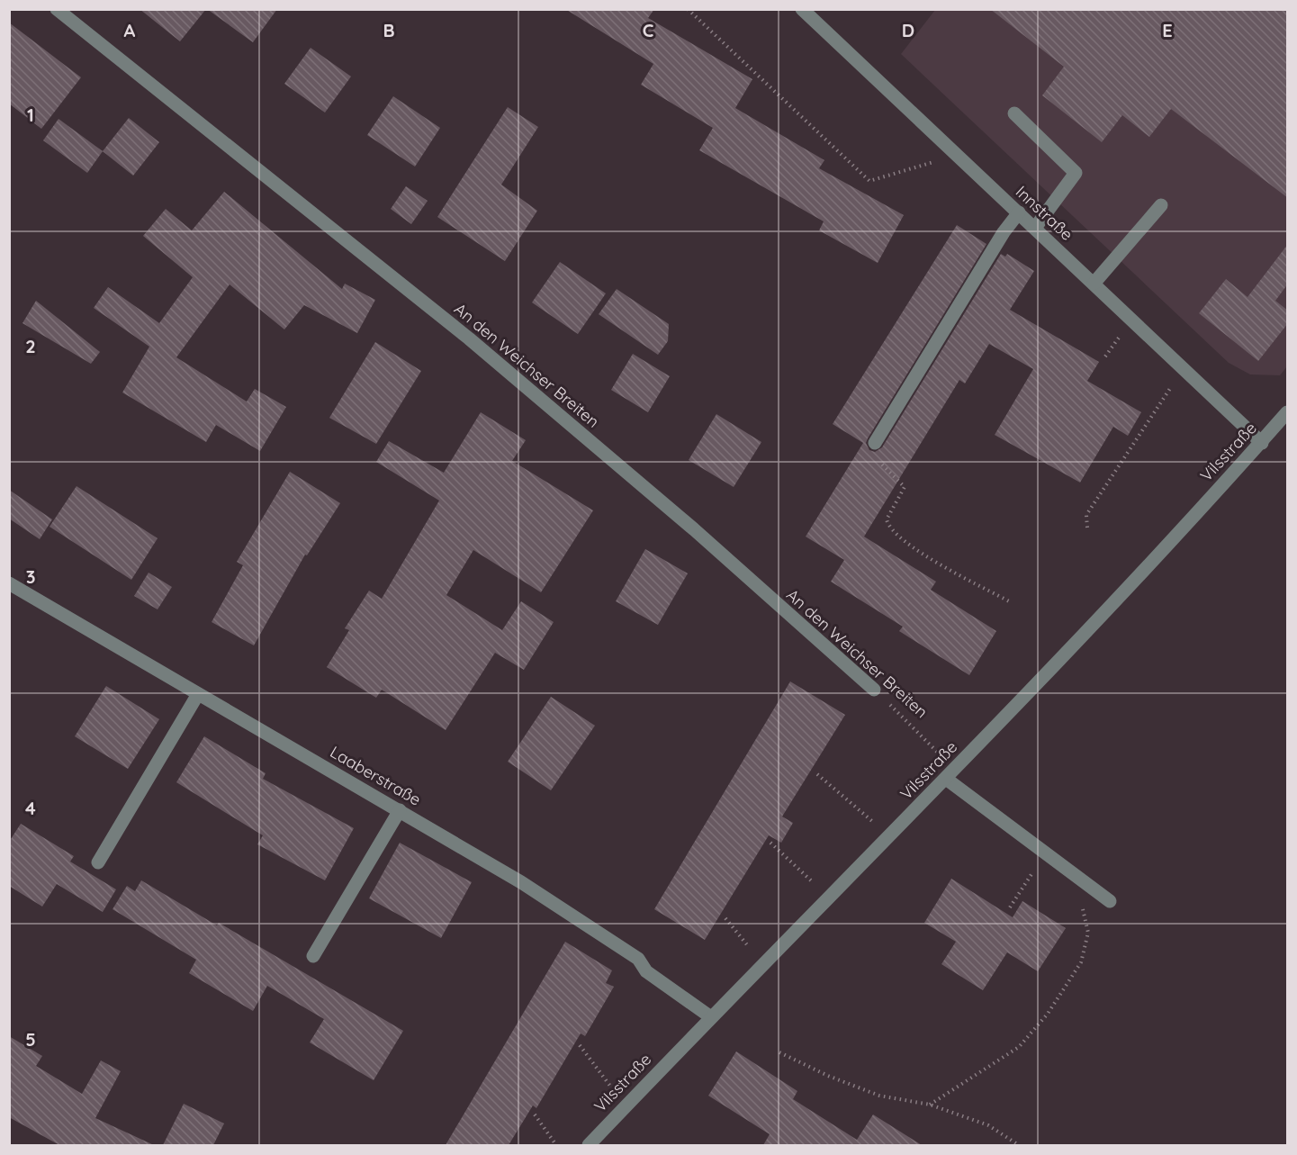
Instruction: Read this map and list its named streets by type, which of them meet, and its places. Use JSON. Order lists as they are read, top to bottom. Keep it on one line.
{"streets":{"street":["Innstraße","An den Weichser Breiten","Vilsstraße","Laaberstraße"]},"crossings":[["Innstraße","Vilsstraße"],["An den Weichser Breiten","Vilsstraße"],["Vilsstraße","Laaberstraße"]],"grid":{"columns":["A","B","C","D","E"],"rows":["1","2","3","4","5"]}}
